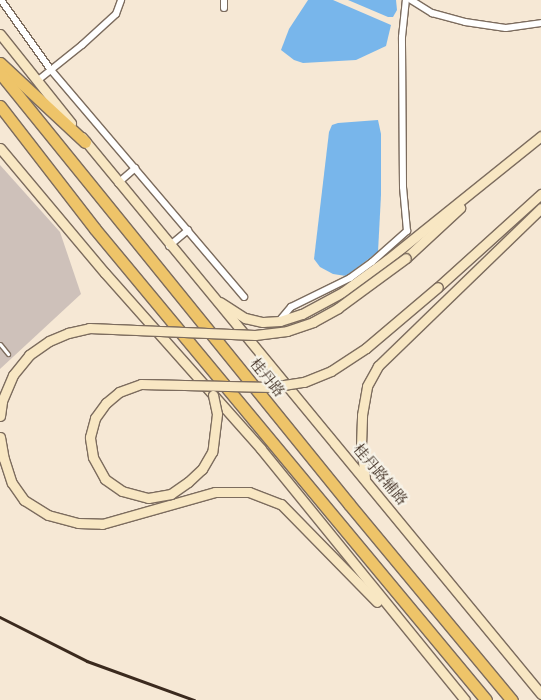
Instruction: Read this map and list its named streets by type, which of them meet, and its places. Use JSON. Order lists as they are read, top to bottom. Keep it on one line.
{"streets":{"highway":["桂丹路"],"main road":["桂丹路辅路"]}}
